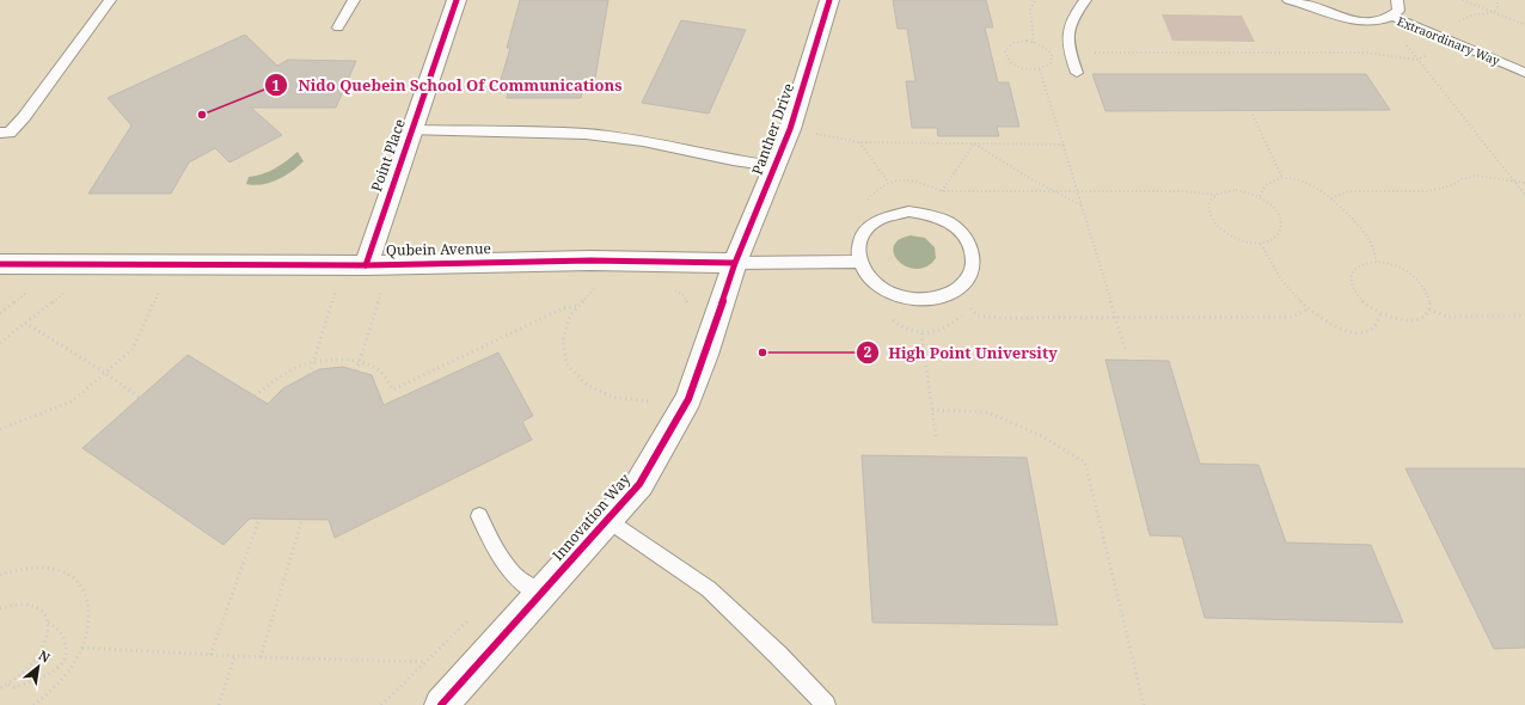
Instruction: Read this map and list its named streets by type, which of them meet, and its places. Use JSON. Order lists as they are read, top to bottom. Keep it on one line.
{"streets":{"street":["Panther Drive","Point Place","Qubein Avenue","Innovation Way"],"lane":["Extraordinary Way"]},"crossings":[["Panther Drive","Qubein Avenue"],["Panther Drive","Innovation Way"],["Point Place","Qubein Avenue"],["Qubein Avenue","Innovation Way"]],"places":["Nido Quebein School Of Communications","High Point University"],"north":"top right"}
